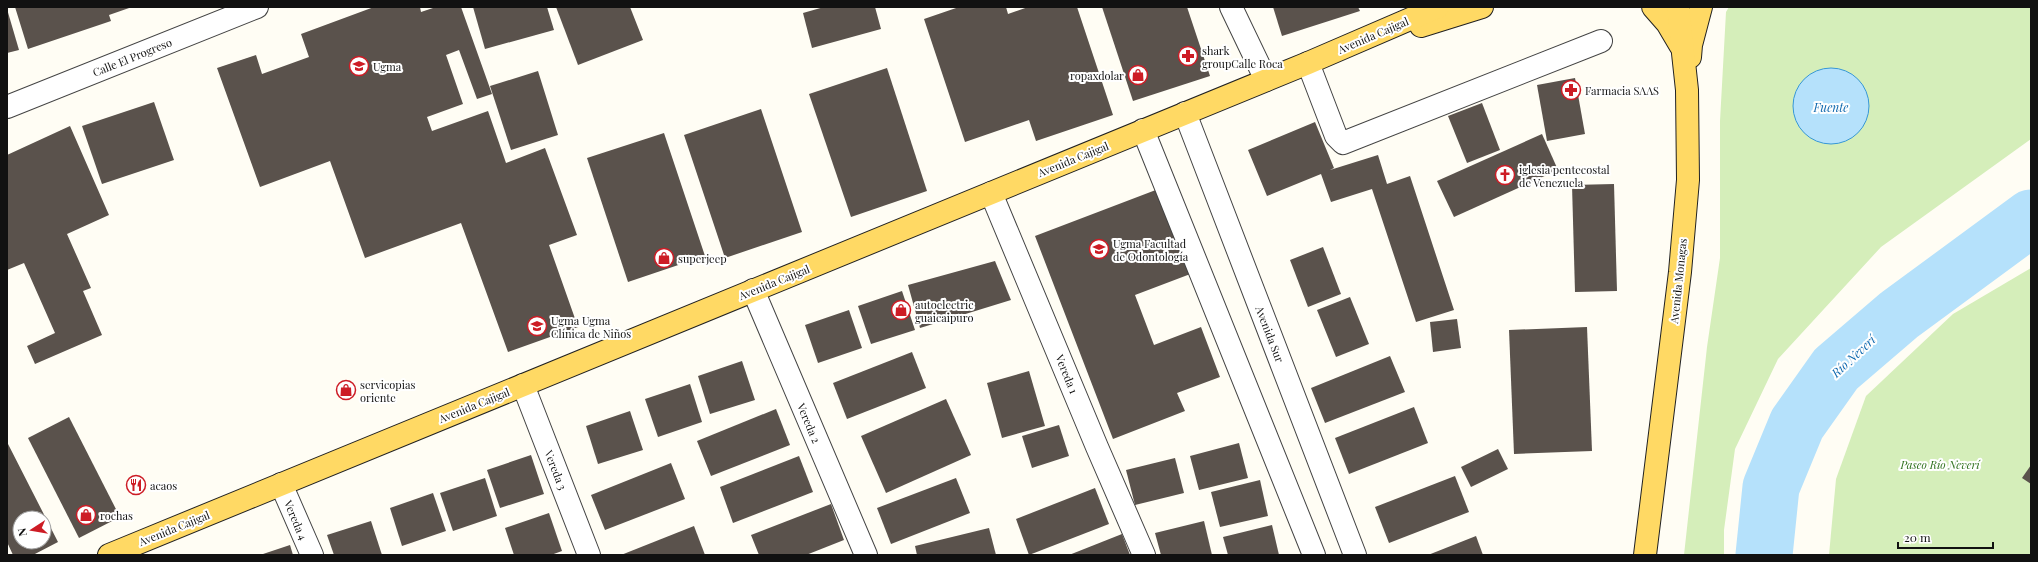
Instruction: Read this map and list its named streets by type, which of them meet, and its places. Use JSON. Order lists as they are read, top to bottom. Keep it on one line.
{"streets":{"main road":["Avenida Cajigal","Avenida Monagas"],"street":["Calle El Progreso","Avenida Sur","Vereda 1","Vereda 2","Vereda 3","Vereda 4"]},"crossings":[["Avenida Cajigal","Avenida Sur"],["Avenida Cajigal","Vereda 1"],["Avenida Cajigal","Vereda 2"],["Avenida Cajigal","Vereda 3"],["Avenida Cajigal","Vereda 4"]],"water":["Fuente","Río Neverí"],"parks":["Paseo Río Neverí"],"places":{"pharmacy":["shark groupCalle Roca","Farmacia SAAS"],"school or university":["Ugma","Ugma Facultad de Odontología","Ugma Ugma Clínica de Niños"],"shop":["ropaxdolar","superjeep","autoelectric guaicaipuro","servicopias oriente","rochas"],"church":["iglesia pentecostal de Venezuela"],"restaurant":["acaos"]},"scale_bar":"20 m","north":"left"}
